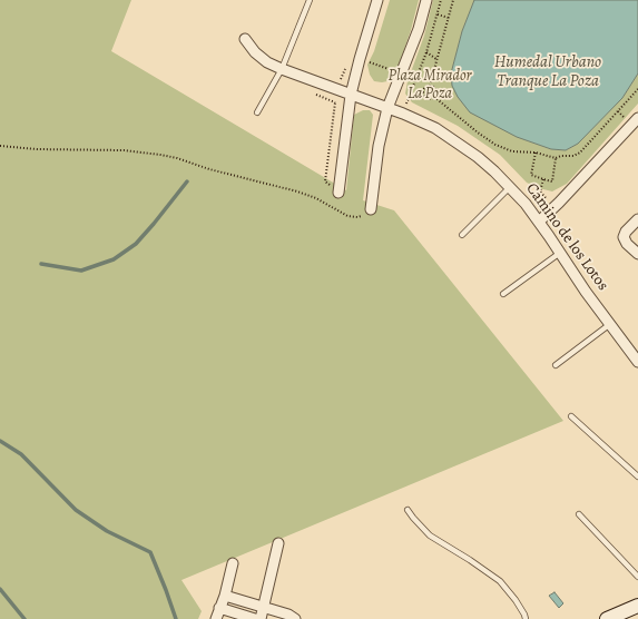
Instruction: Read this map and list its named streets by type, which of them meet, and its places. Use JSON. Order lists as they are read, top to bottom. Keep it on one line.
{"streets":{"street":["Camino de los Lotos"]},"water":["Humedal Urbano Tranque La Poza"],"parks":["Plaza Mirador La Poza"]}
